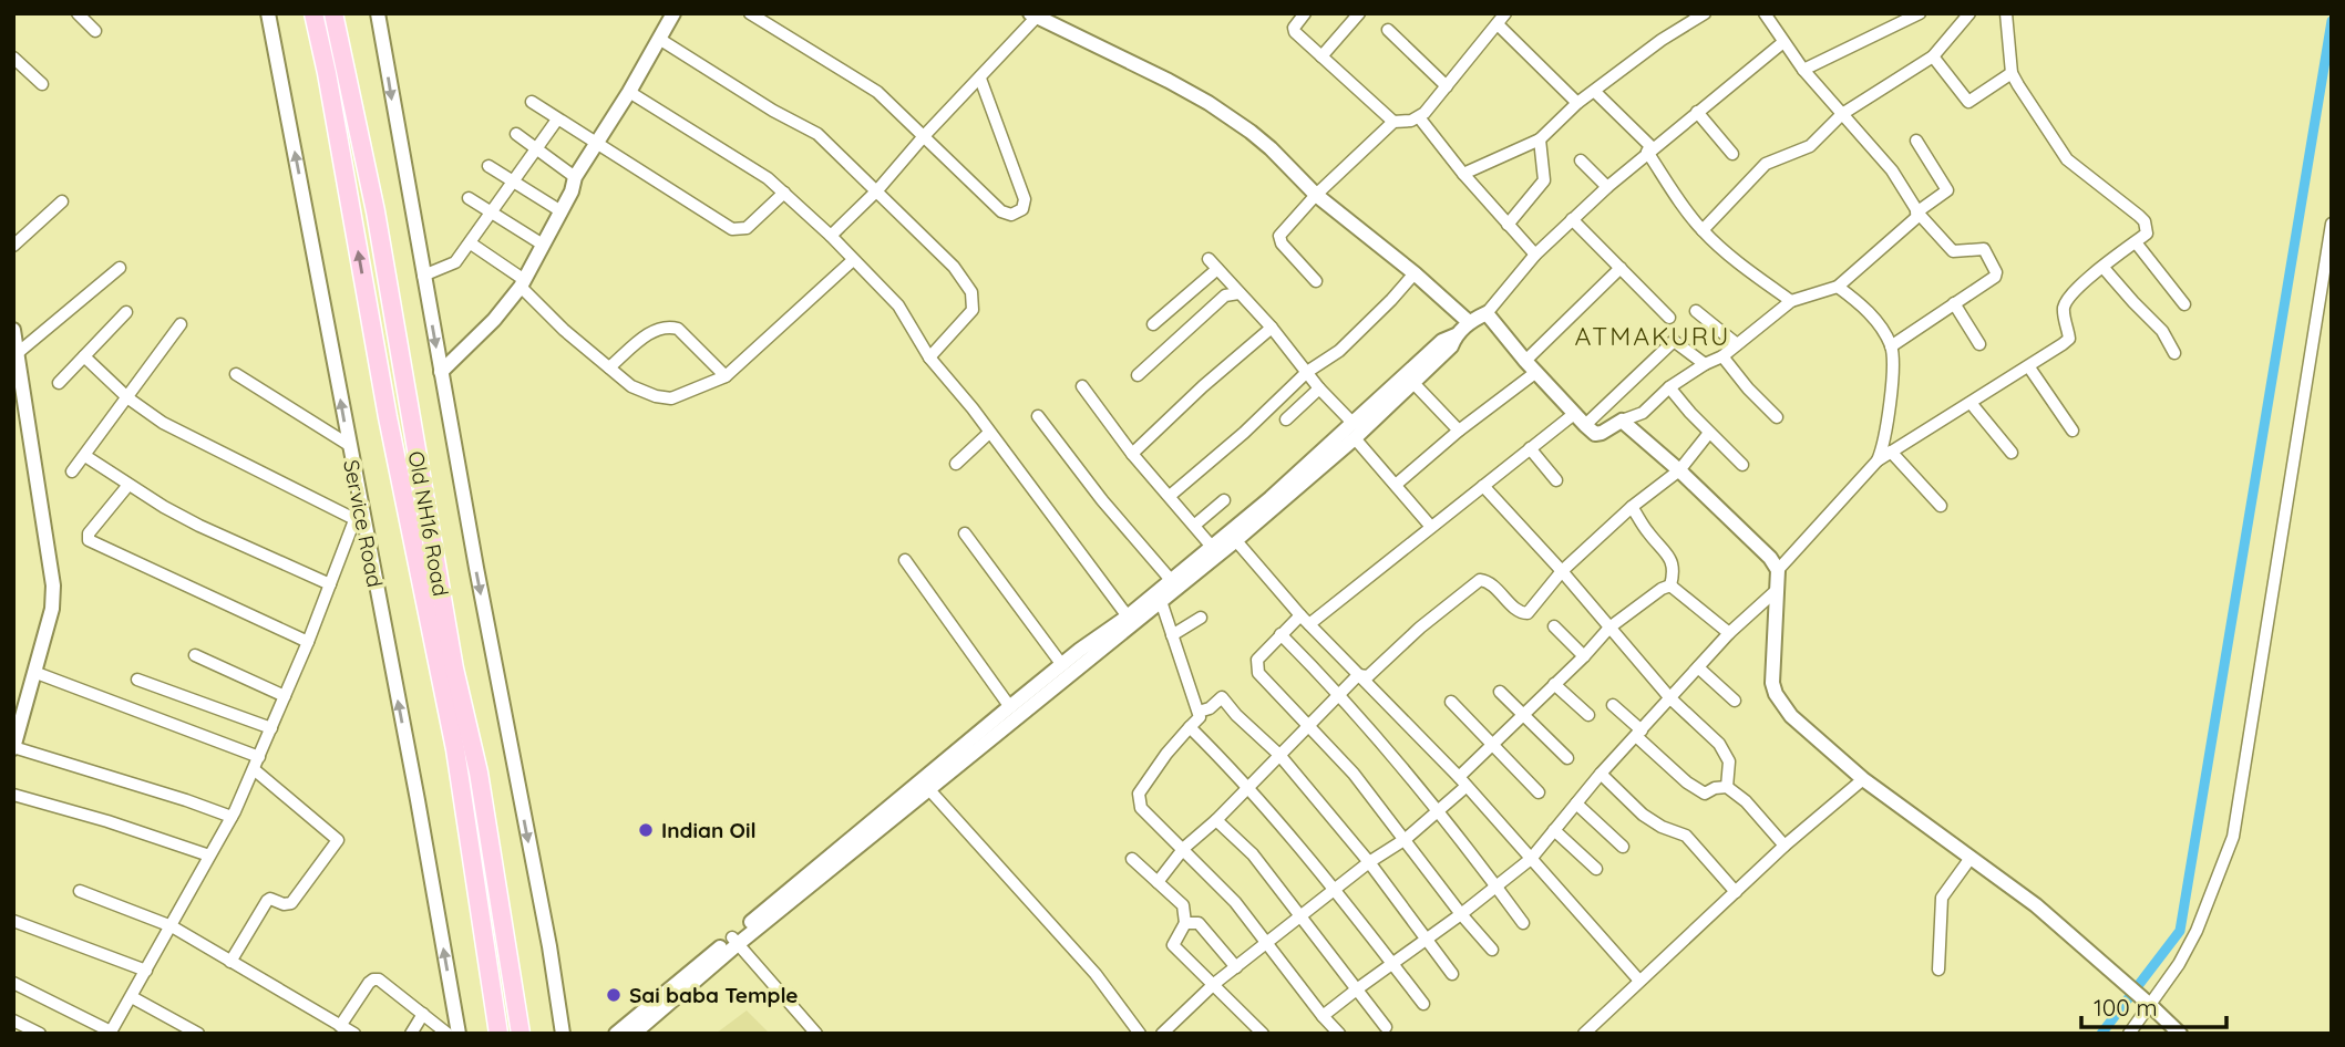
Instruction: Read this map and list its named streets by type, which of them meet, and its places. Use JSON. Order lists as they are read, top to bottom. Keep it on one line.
{"streets":{"main road":["Old NH16 Road"],"street":["Service Road"]},"districts":["ATMAKURU"],"places":["Indian Oil","Sai baba Temple"],"scale_bar":"100 m"}
